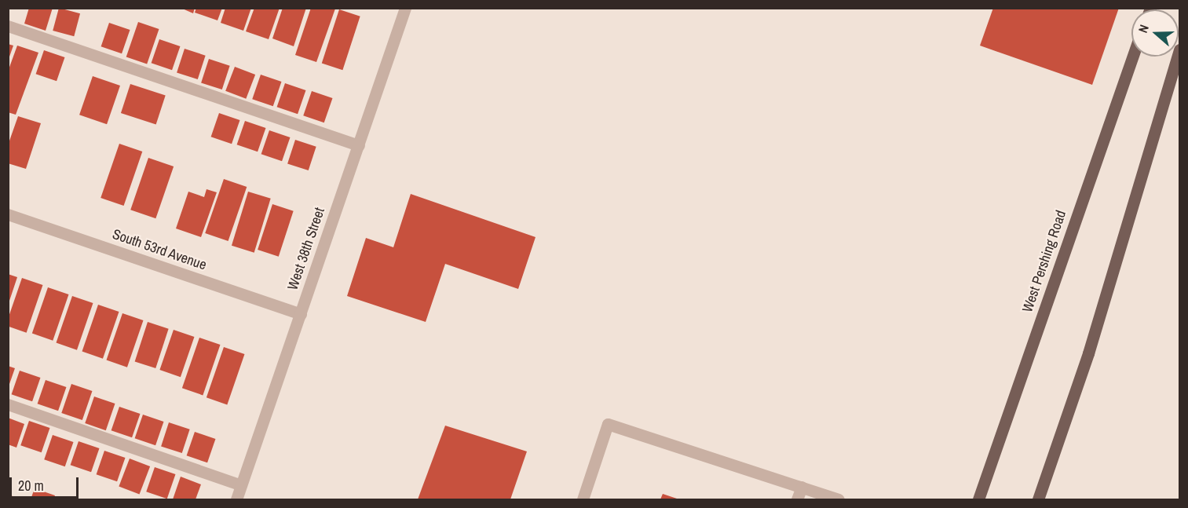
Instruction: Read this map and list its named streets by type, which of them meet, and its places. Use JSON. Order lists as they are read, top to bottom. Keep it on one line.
{"streets":{"main road":["West Pershing Road"],"street":["West 38th Street","South 53rd Avenue"]},"crossings":[["West 38th Street","South 53rd Avenue"]],"scale_bar":"20 m","north":"left"}
